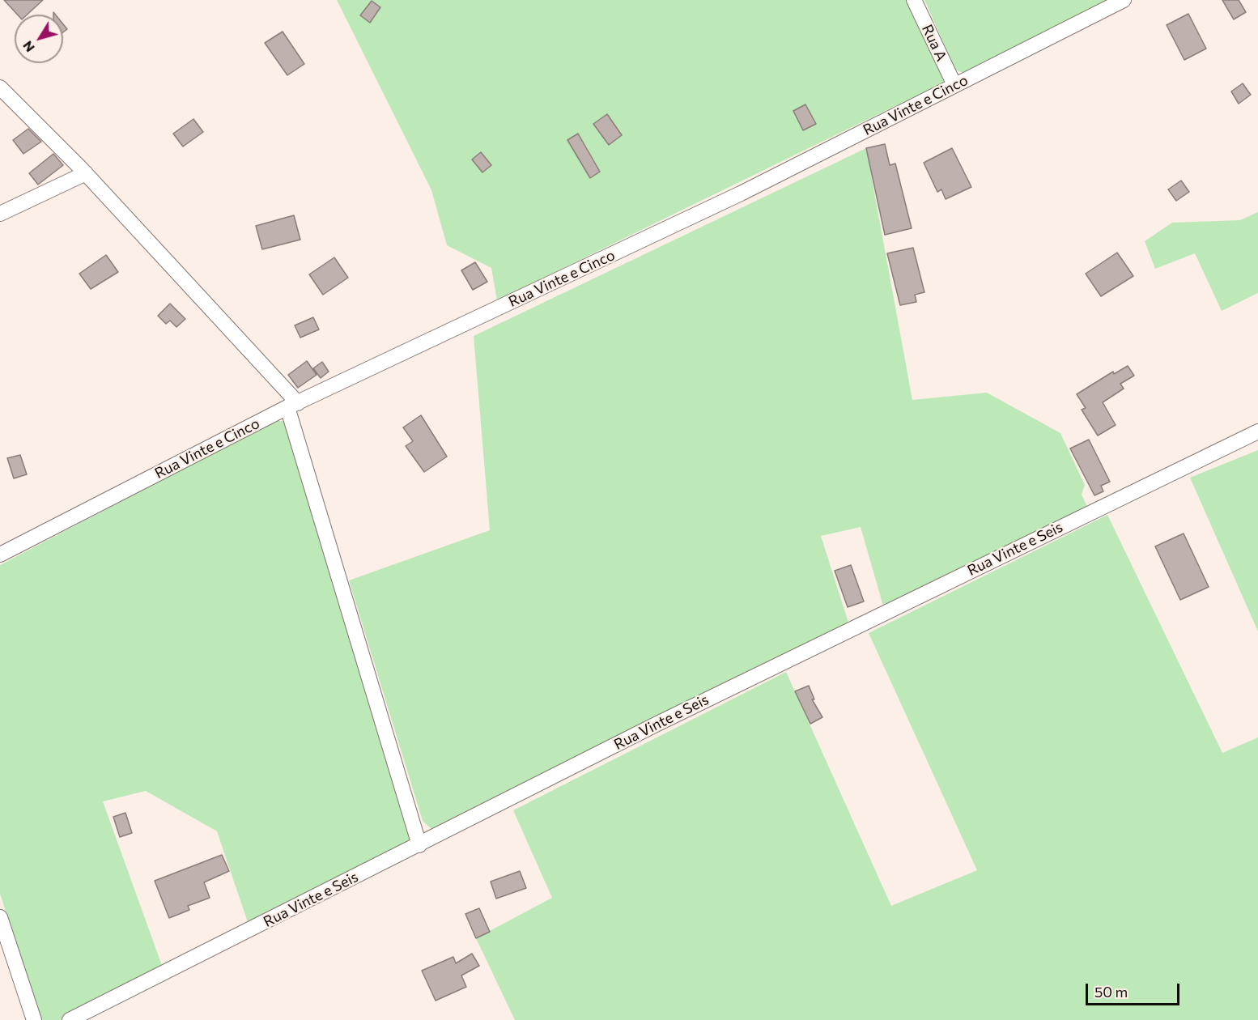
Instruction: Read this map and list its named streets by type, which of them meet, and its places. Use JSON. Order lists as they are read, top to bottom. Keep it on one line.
{"streets":{"street":["Rua A","Rua Vinte e Cinco","Rua Vinte e Seis"]},"crossings":[["Rua A","Rua Vinte e Cinco"]],"scale_bar":"50 m","north":"bottom left"}
